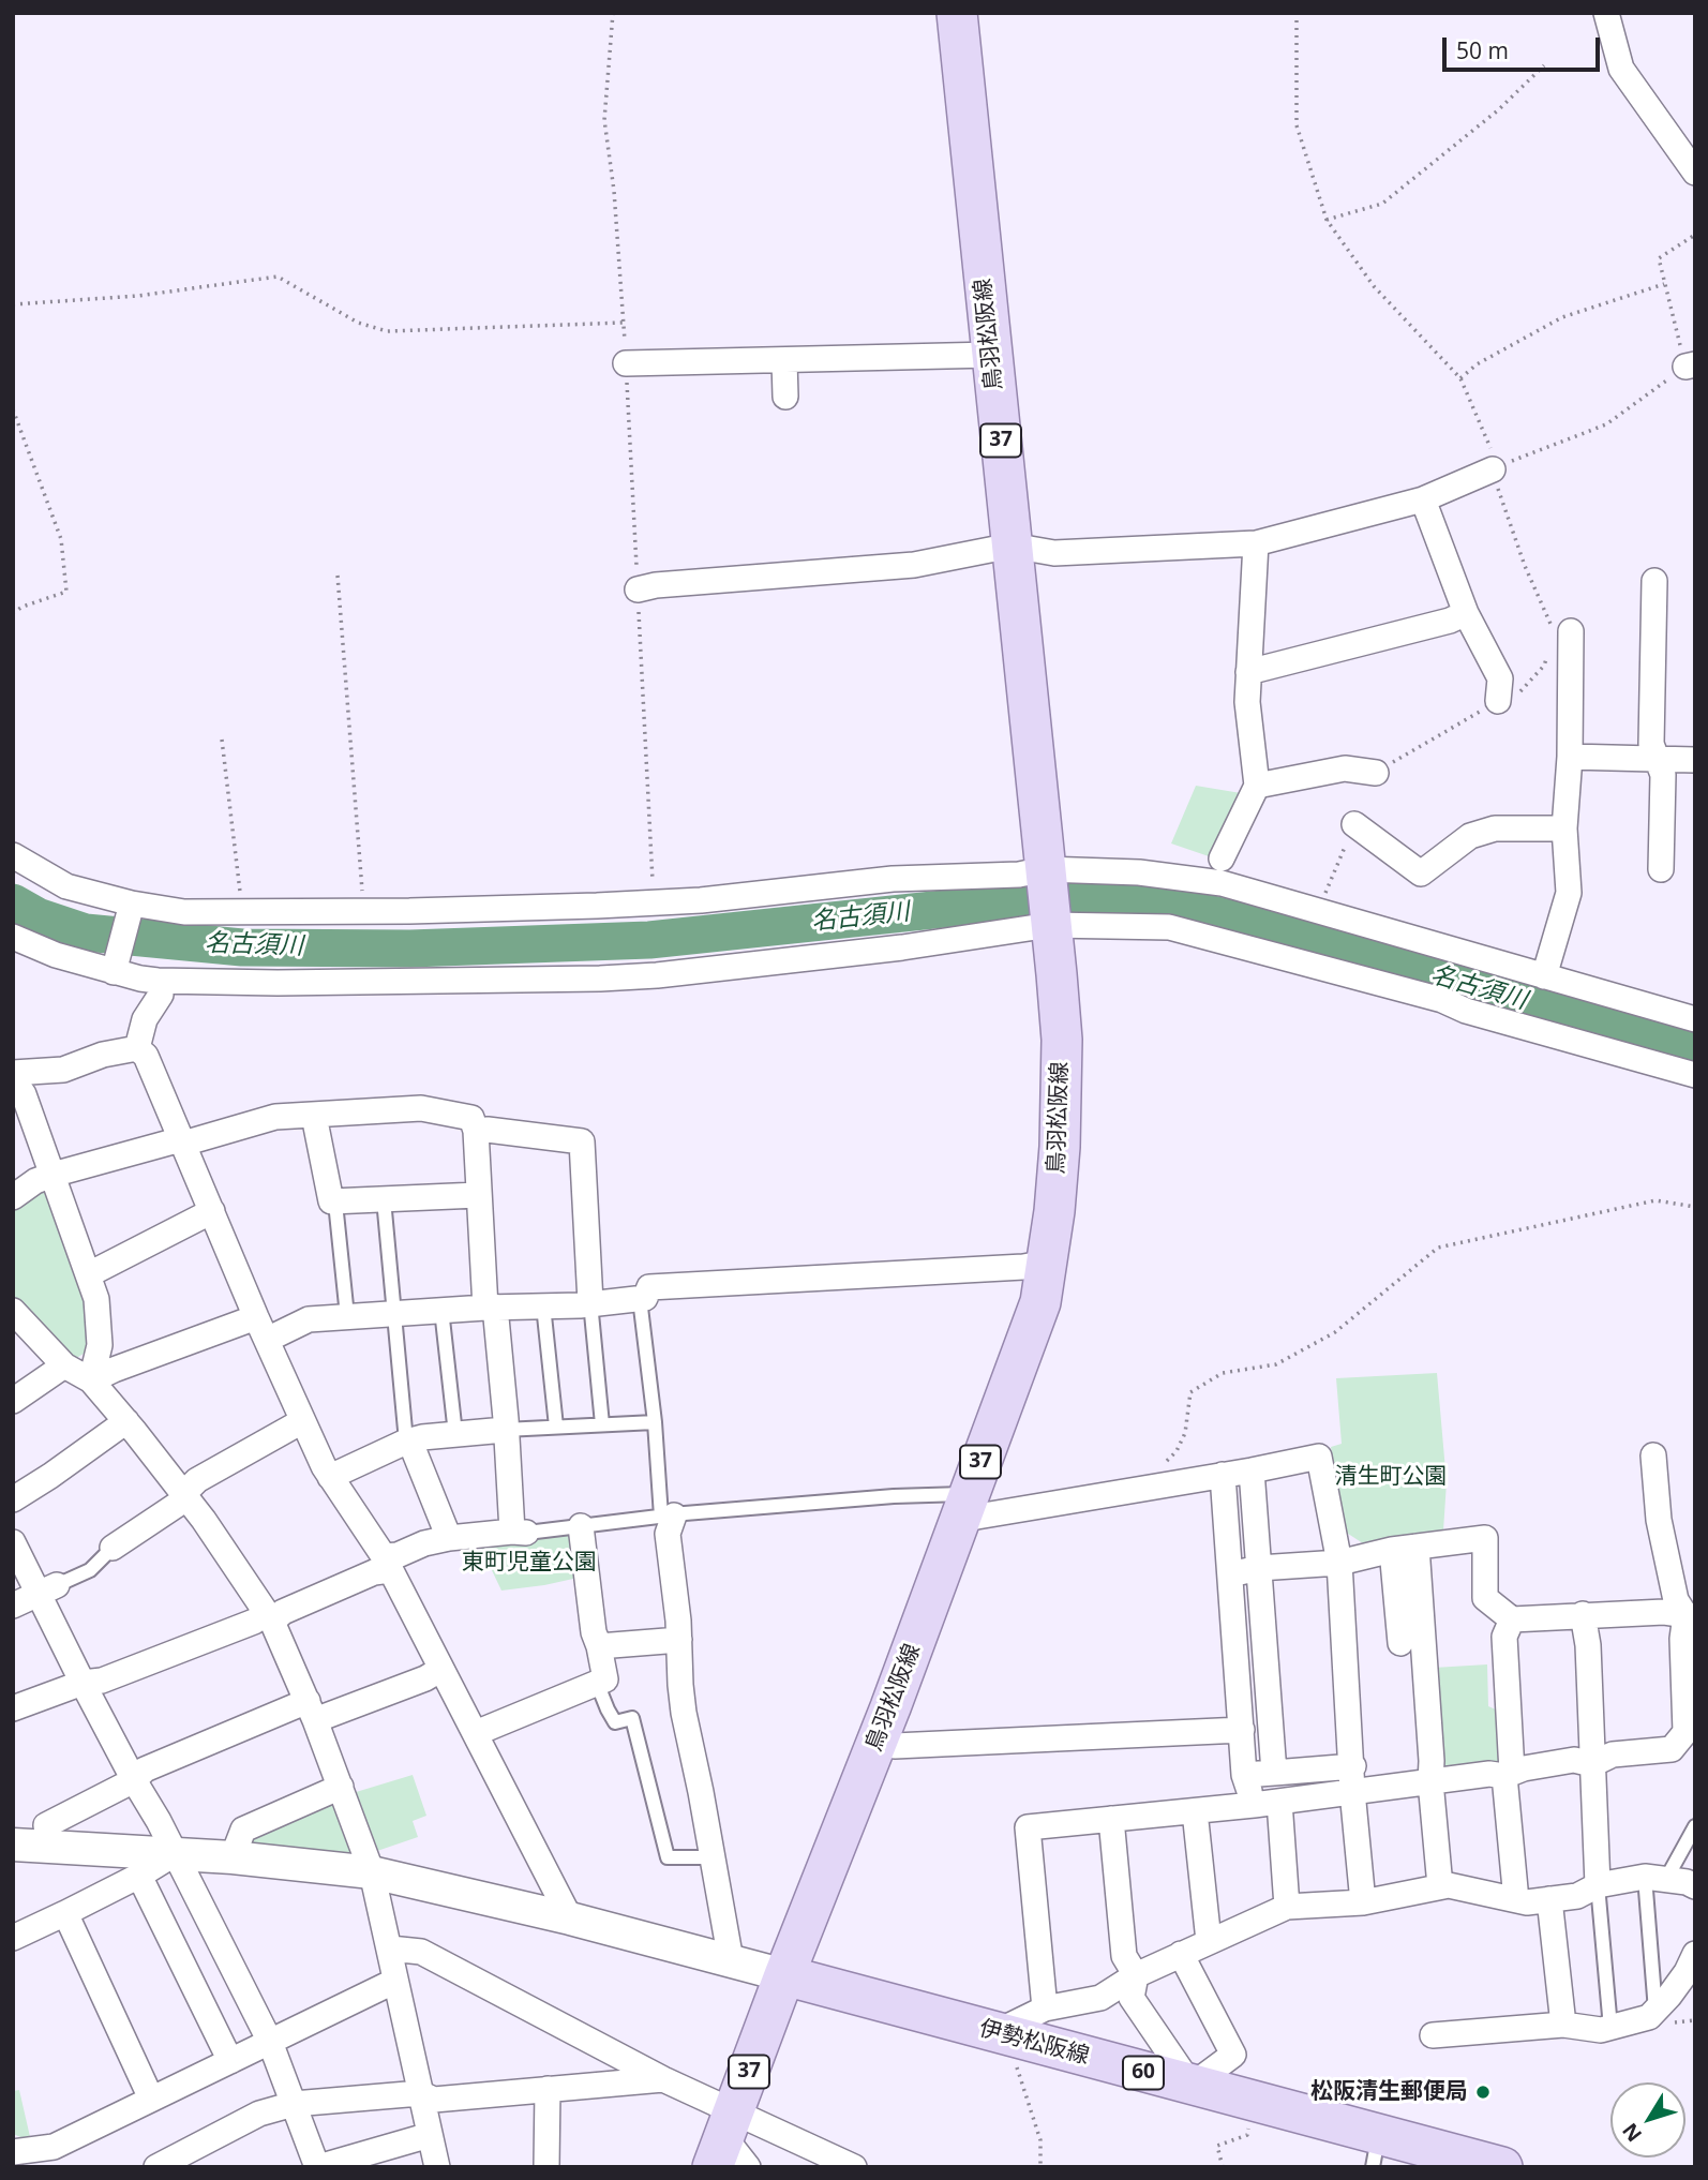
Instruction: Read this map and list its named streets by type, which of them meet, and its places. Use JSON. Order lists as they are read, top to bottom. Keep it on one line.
{"streets":{"main road":["鳥羽松阪線","37","伊勢松阪線","60"]},"crossings":[["鳥羽松阪線","伊勢松阪線"]],"water":["名古須川"],"parks":["清生町公園","東町児童公園"],"places":["松阪清生郵便局"],"scale_bar":"50 m","north":"bottom left"}
